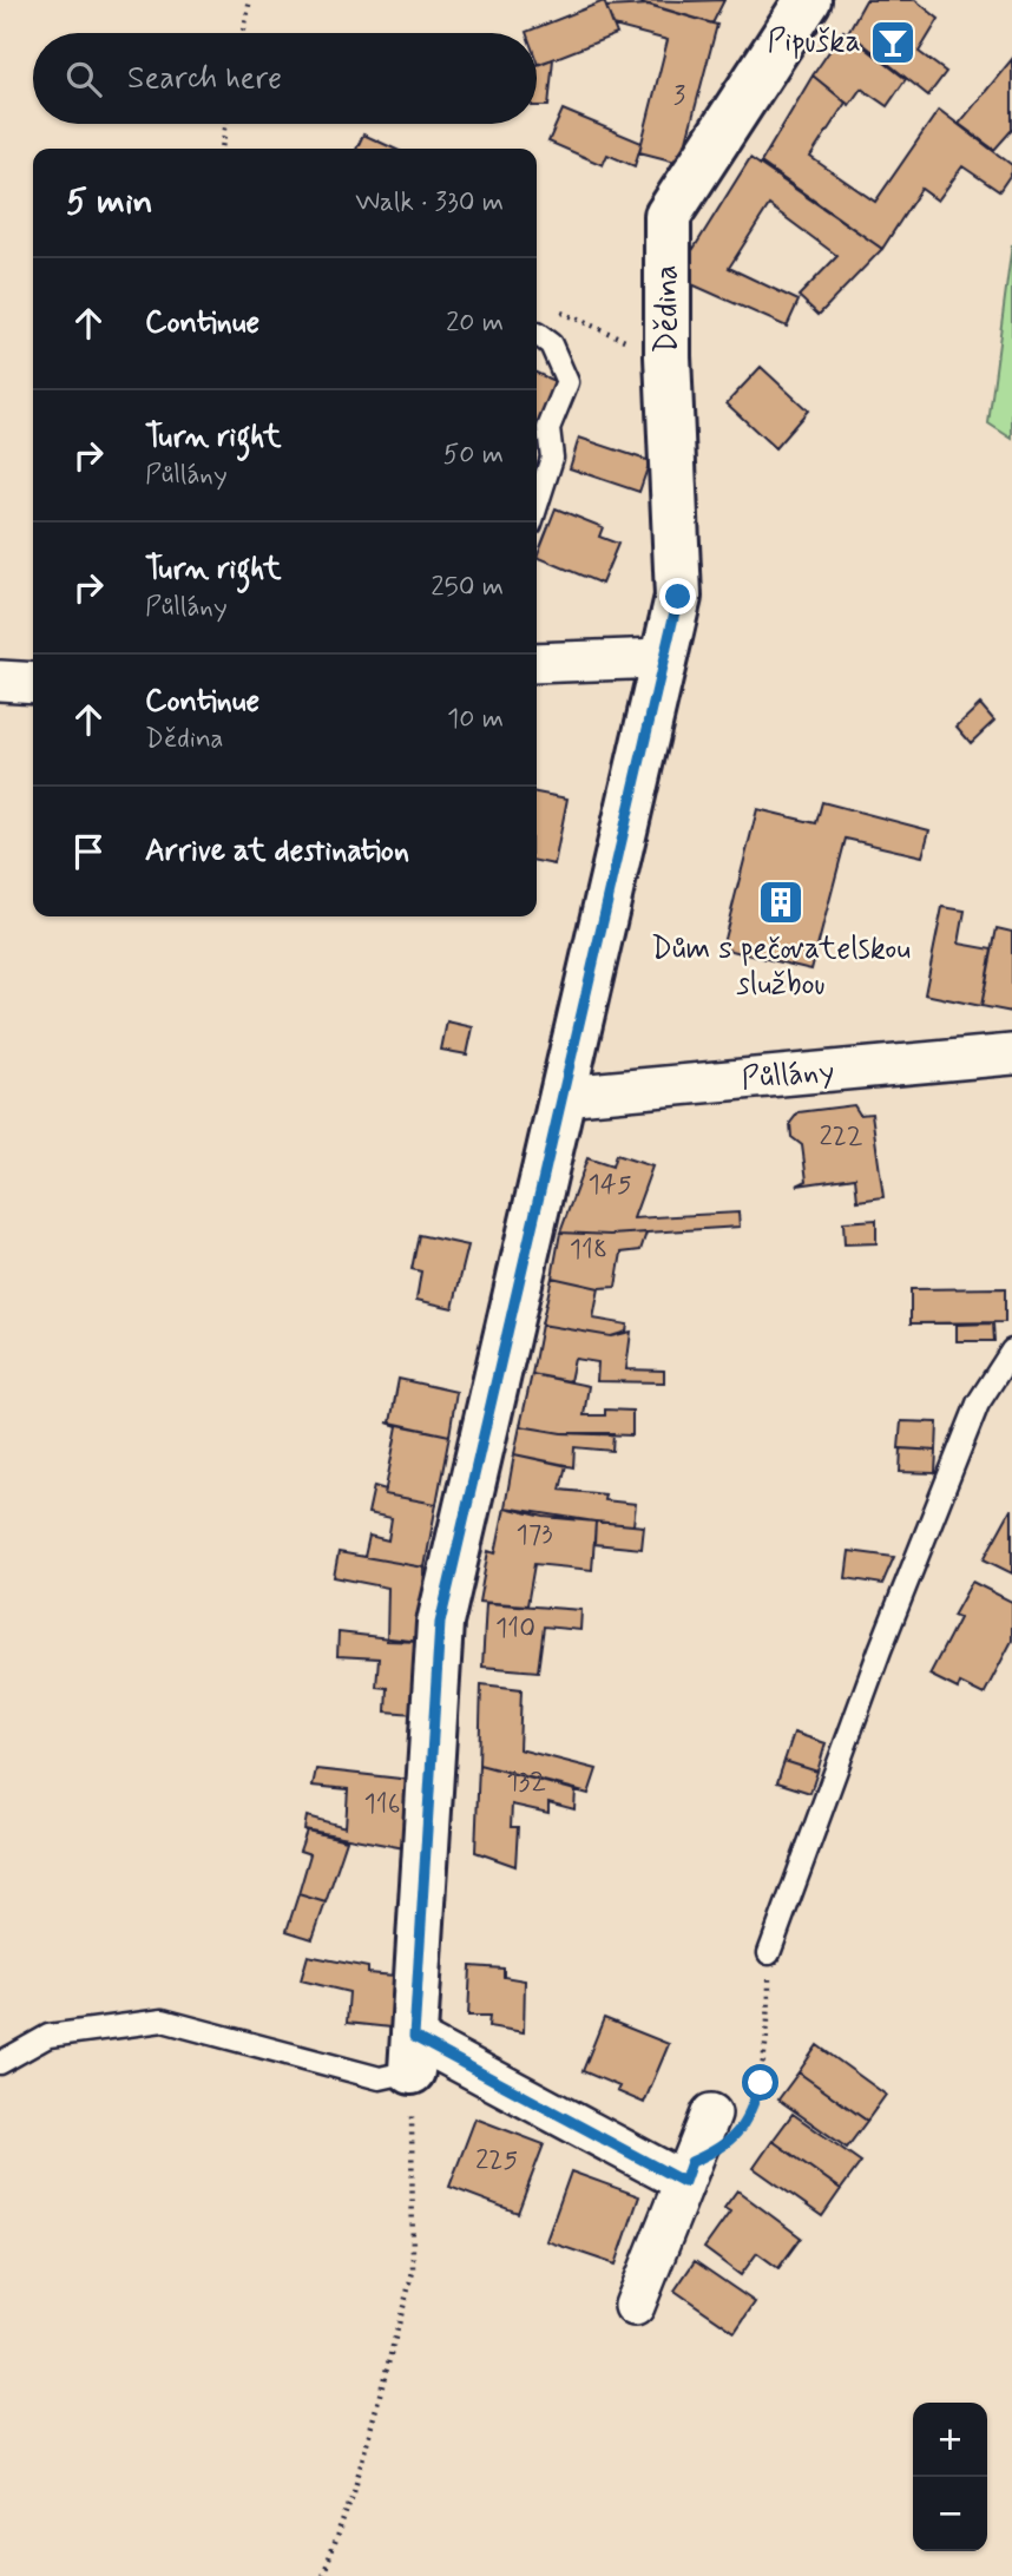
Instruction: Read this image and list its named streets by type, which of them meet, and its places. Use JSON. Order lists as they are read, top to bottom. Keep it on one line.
{"streets":{"street":["Dědina","Půllány"]},"places":{"bar":["Pipuška"],"building":["Dům s pečovatelskou službou"]},"house_numbers":["3","222","145","118","173","110","132","116","225"],"page":{"search":"Search here","heading":["5 min","Walk · 330 m"],"list":[["Continue","20 m"],["Turn right","Půllány","50 m"],["Turn right","Půllány","250 m"],["Continue","Dědina","10 m"],"Arrive at destination"],"map_buttons":["+","−"]}}
